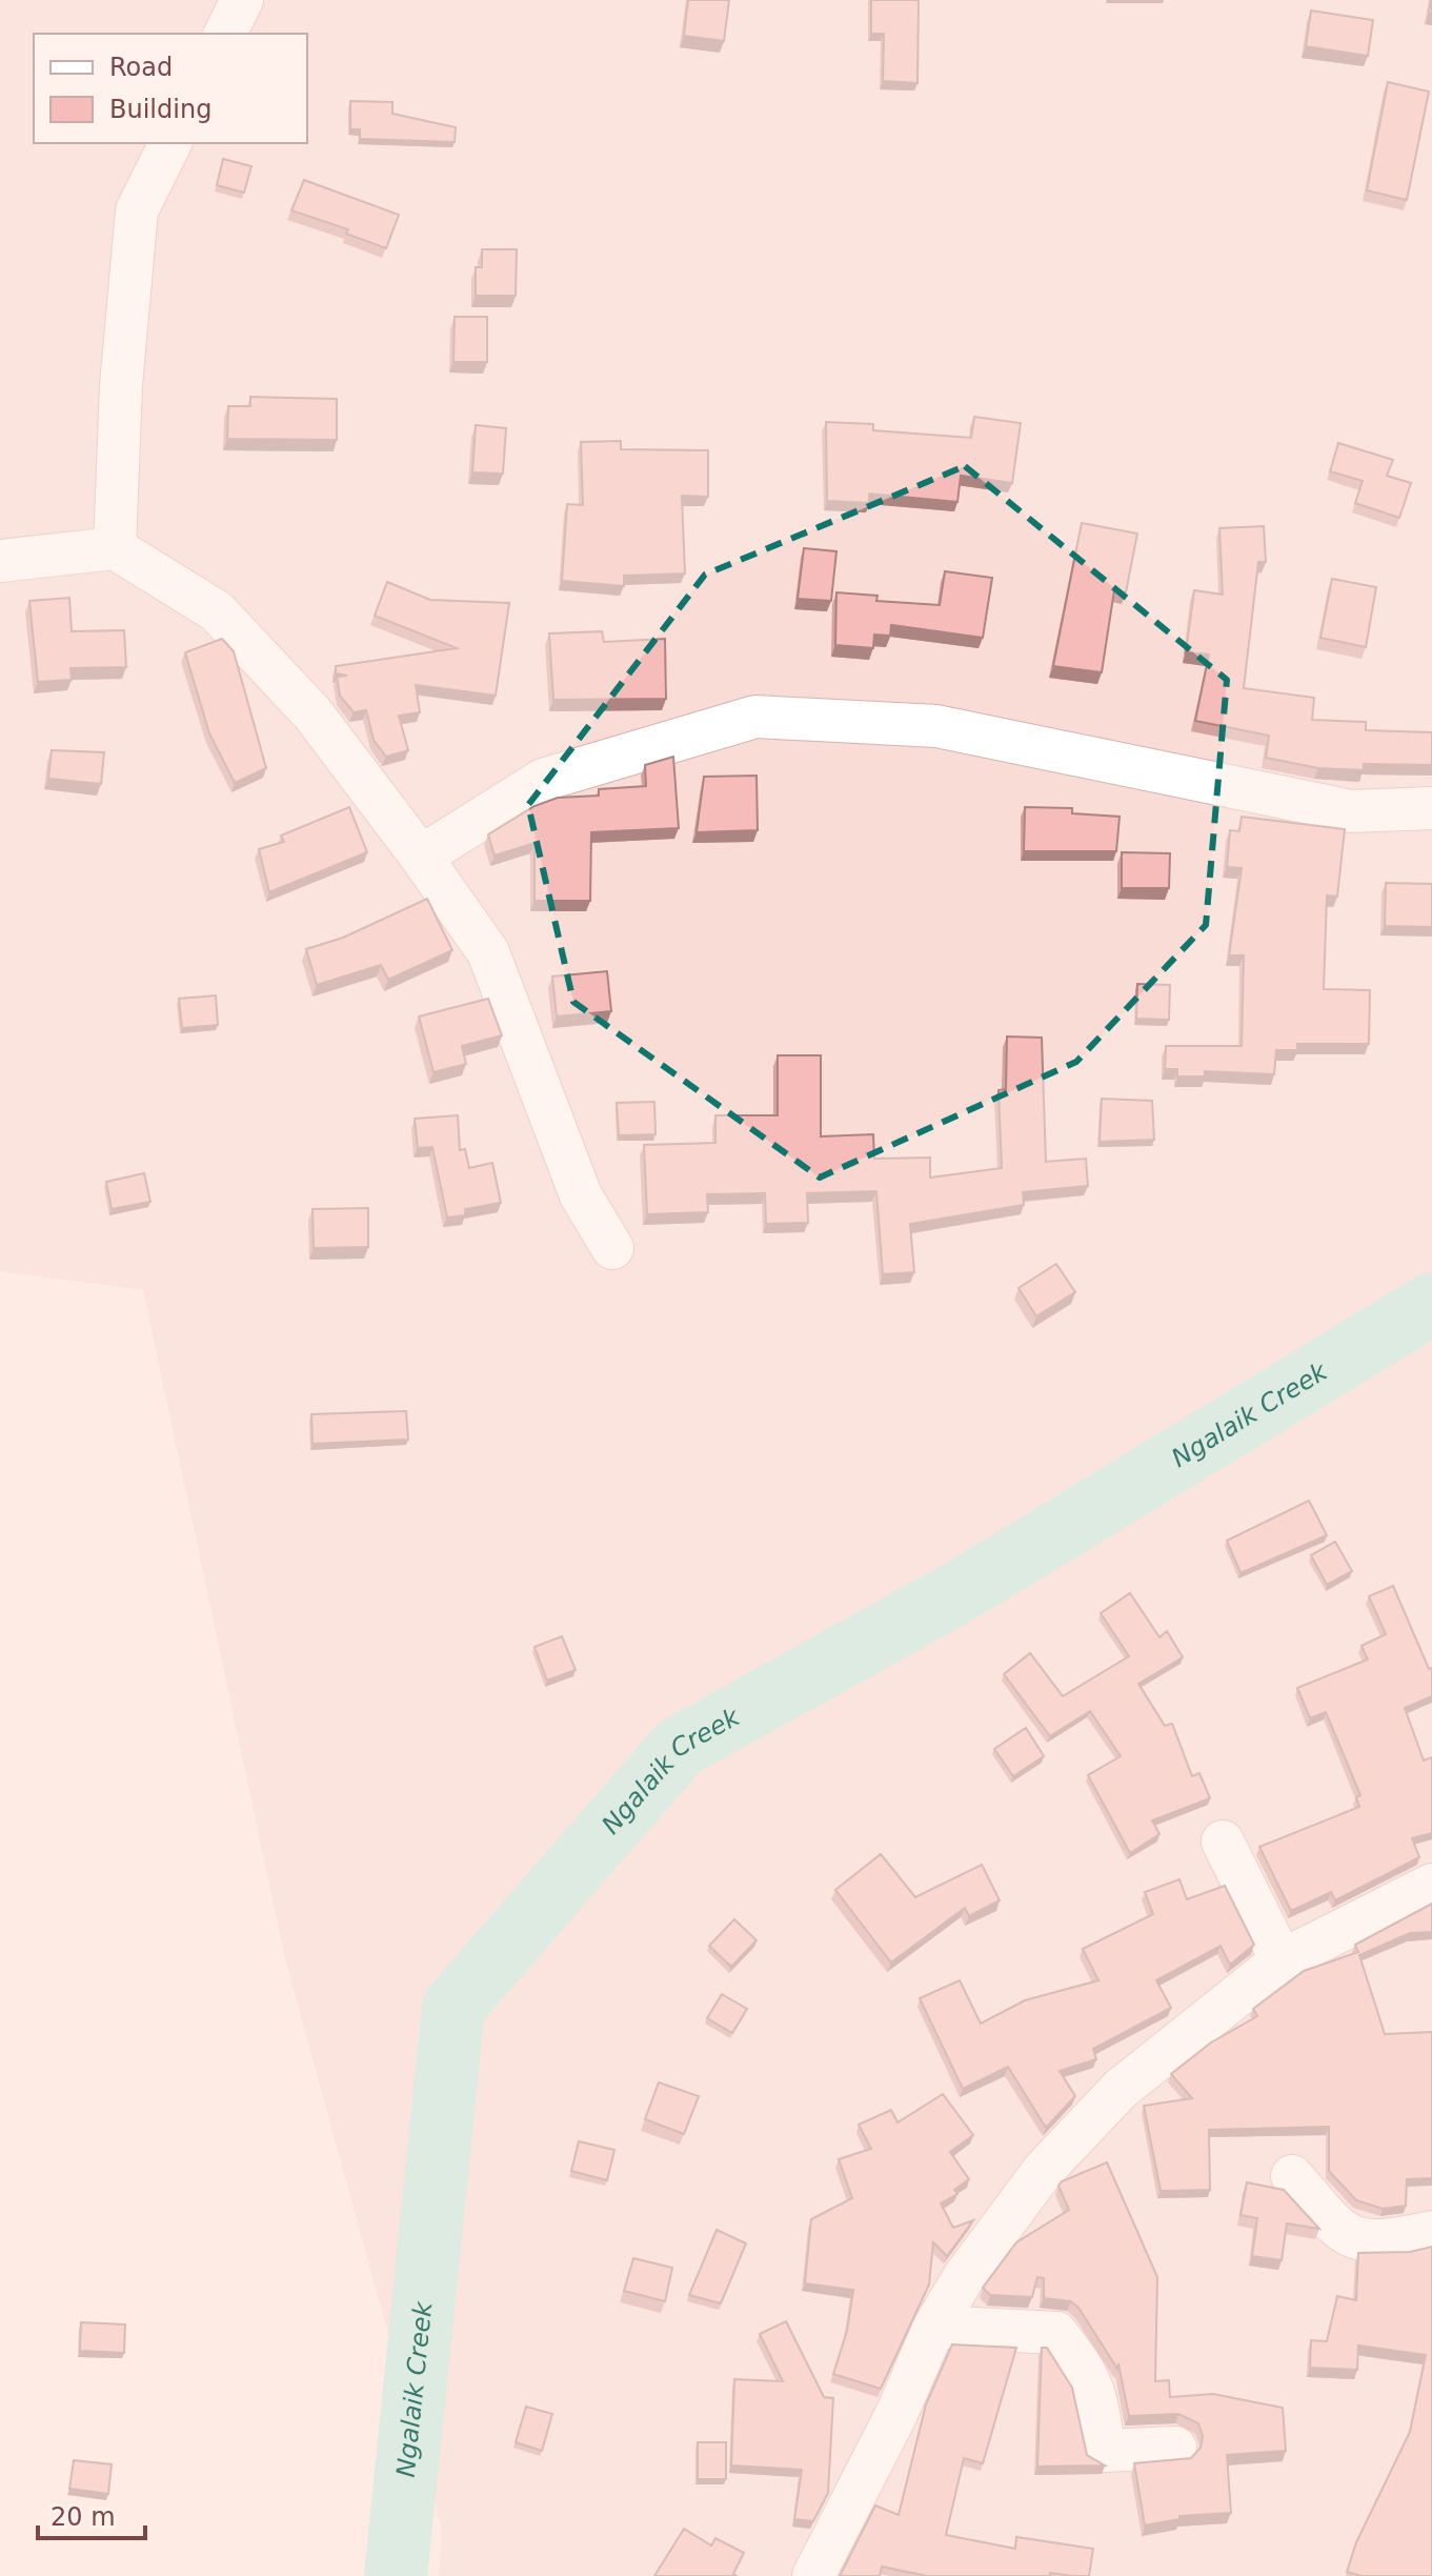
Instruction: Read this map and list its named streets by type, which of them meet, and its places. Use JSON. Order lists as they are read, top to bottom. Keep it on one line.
{"water":["Ngalaik Creek"],"legend":["Road","Building"],"scale_bar":"20 m"}
